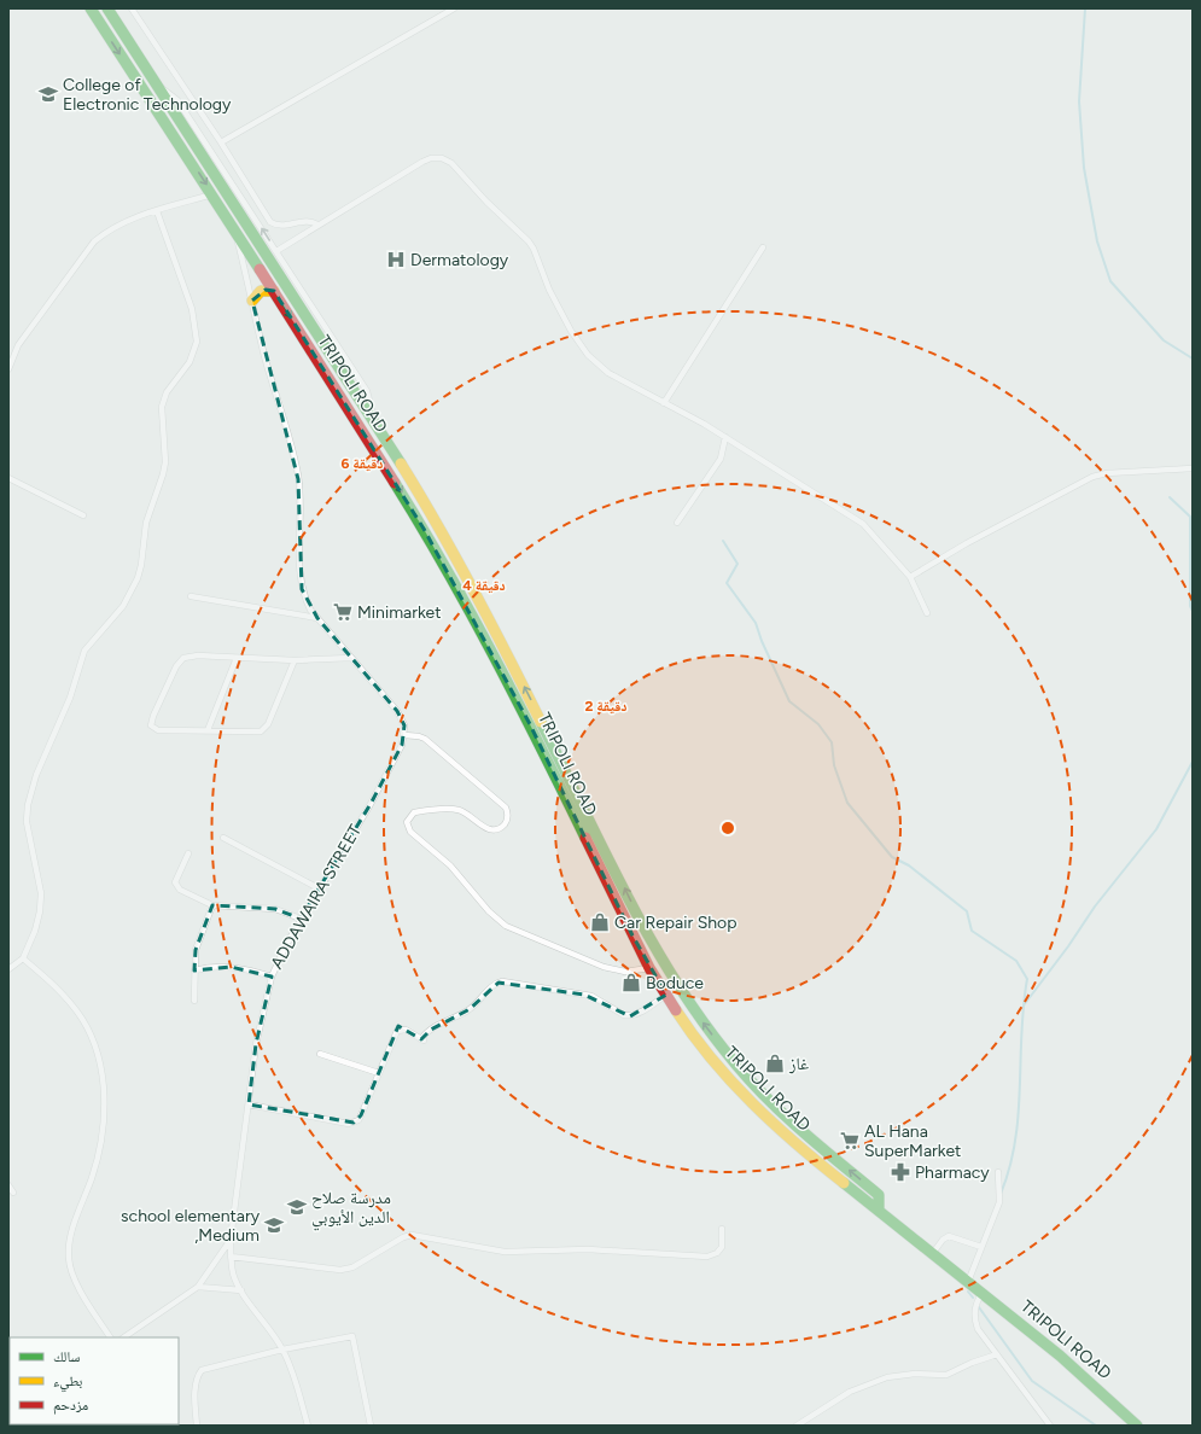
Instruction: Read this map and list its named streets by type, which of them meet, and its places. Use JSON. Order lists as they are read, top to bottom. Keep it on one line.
{"streets":{"highway":["TRIPOLI ROAD"],"street":["ADDAWAIRA STREET"]},"places":{"school or university":["College of Electronic Technology","مدرسة صلاح الدين الأيوبي","school elementary ,Medium"],"hospital":["Dermatology"],"supermarket":["Minimarket","AL Hana SuperMarket"],"shop":["Car Repair Shop","Boduce","غاز"],"pharmacy":["Pharmacy"]},"legend":["سالك","بطيء","مزدحم"],"rings":["6 دقيقة","4 دقيقة","2 دقيقة"]}
